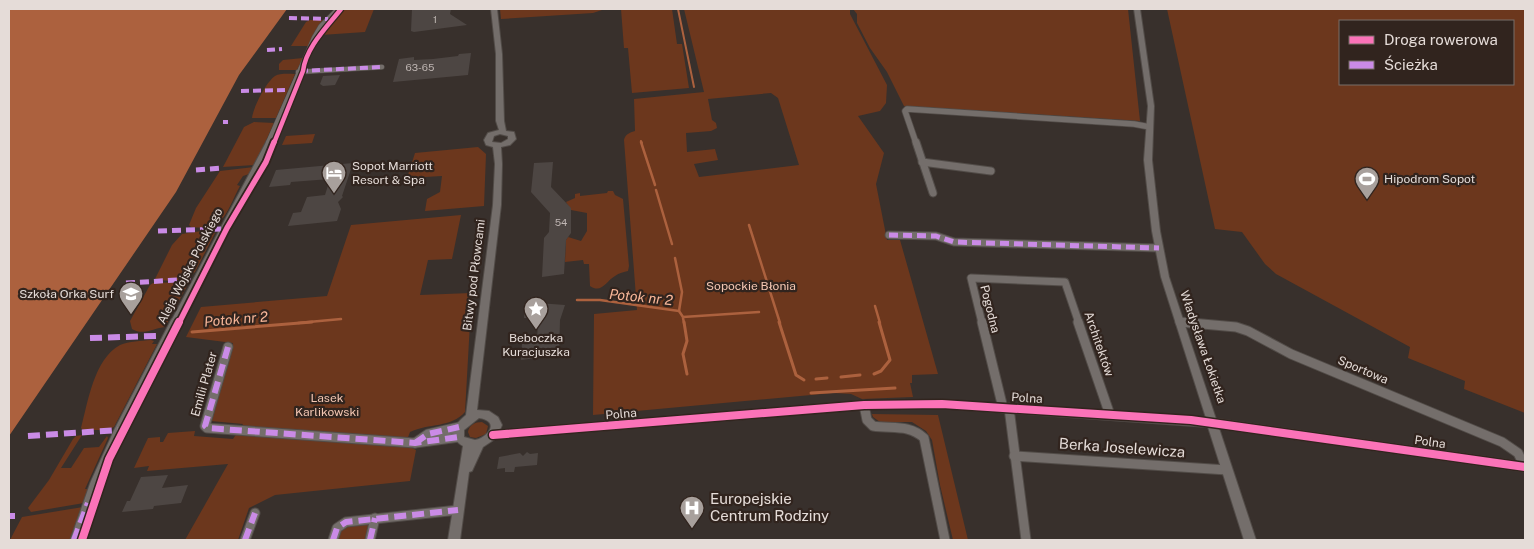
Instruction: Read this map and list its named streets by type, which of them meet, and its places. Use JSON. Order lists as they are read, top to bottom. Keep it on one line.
{"streets":{"street":["Aleja Wojska Polskiego","Bitwy pod Płowcami","Pogodna","Architektów","Władysława Łokietka","Sportowa","Emilii Plater","Polna","Berka Joselewicza"]},"crossings":[["Pogodna","Architektów"],["Pogodna","Polna"],["Architektów","Polna"],["Władysława Łokietka","Sportowa"],["Władysława Łokietka","Polna"],["Władysława Łokietka","Berka Joselewicza"],["Sportowa","Polna"]],"water":["Potok nr 2"],"parks":["Sopockie Błonia","Lasek Karlikowski"],"places":{"hotel":["Sopot Marriott Resort & Spa"],"sports":["Hipodrom Sopot"],"school or university":["Szkoła Orka Surf"],"place":["Beboczka Kuracjuszka"],"hospital":["Europejskie Centrum Rodziny"]},"house_numbers":["1","63-65","54"],"legend":["Droga rowerowa","Ścieżka"]}
